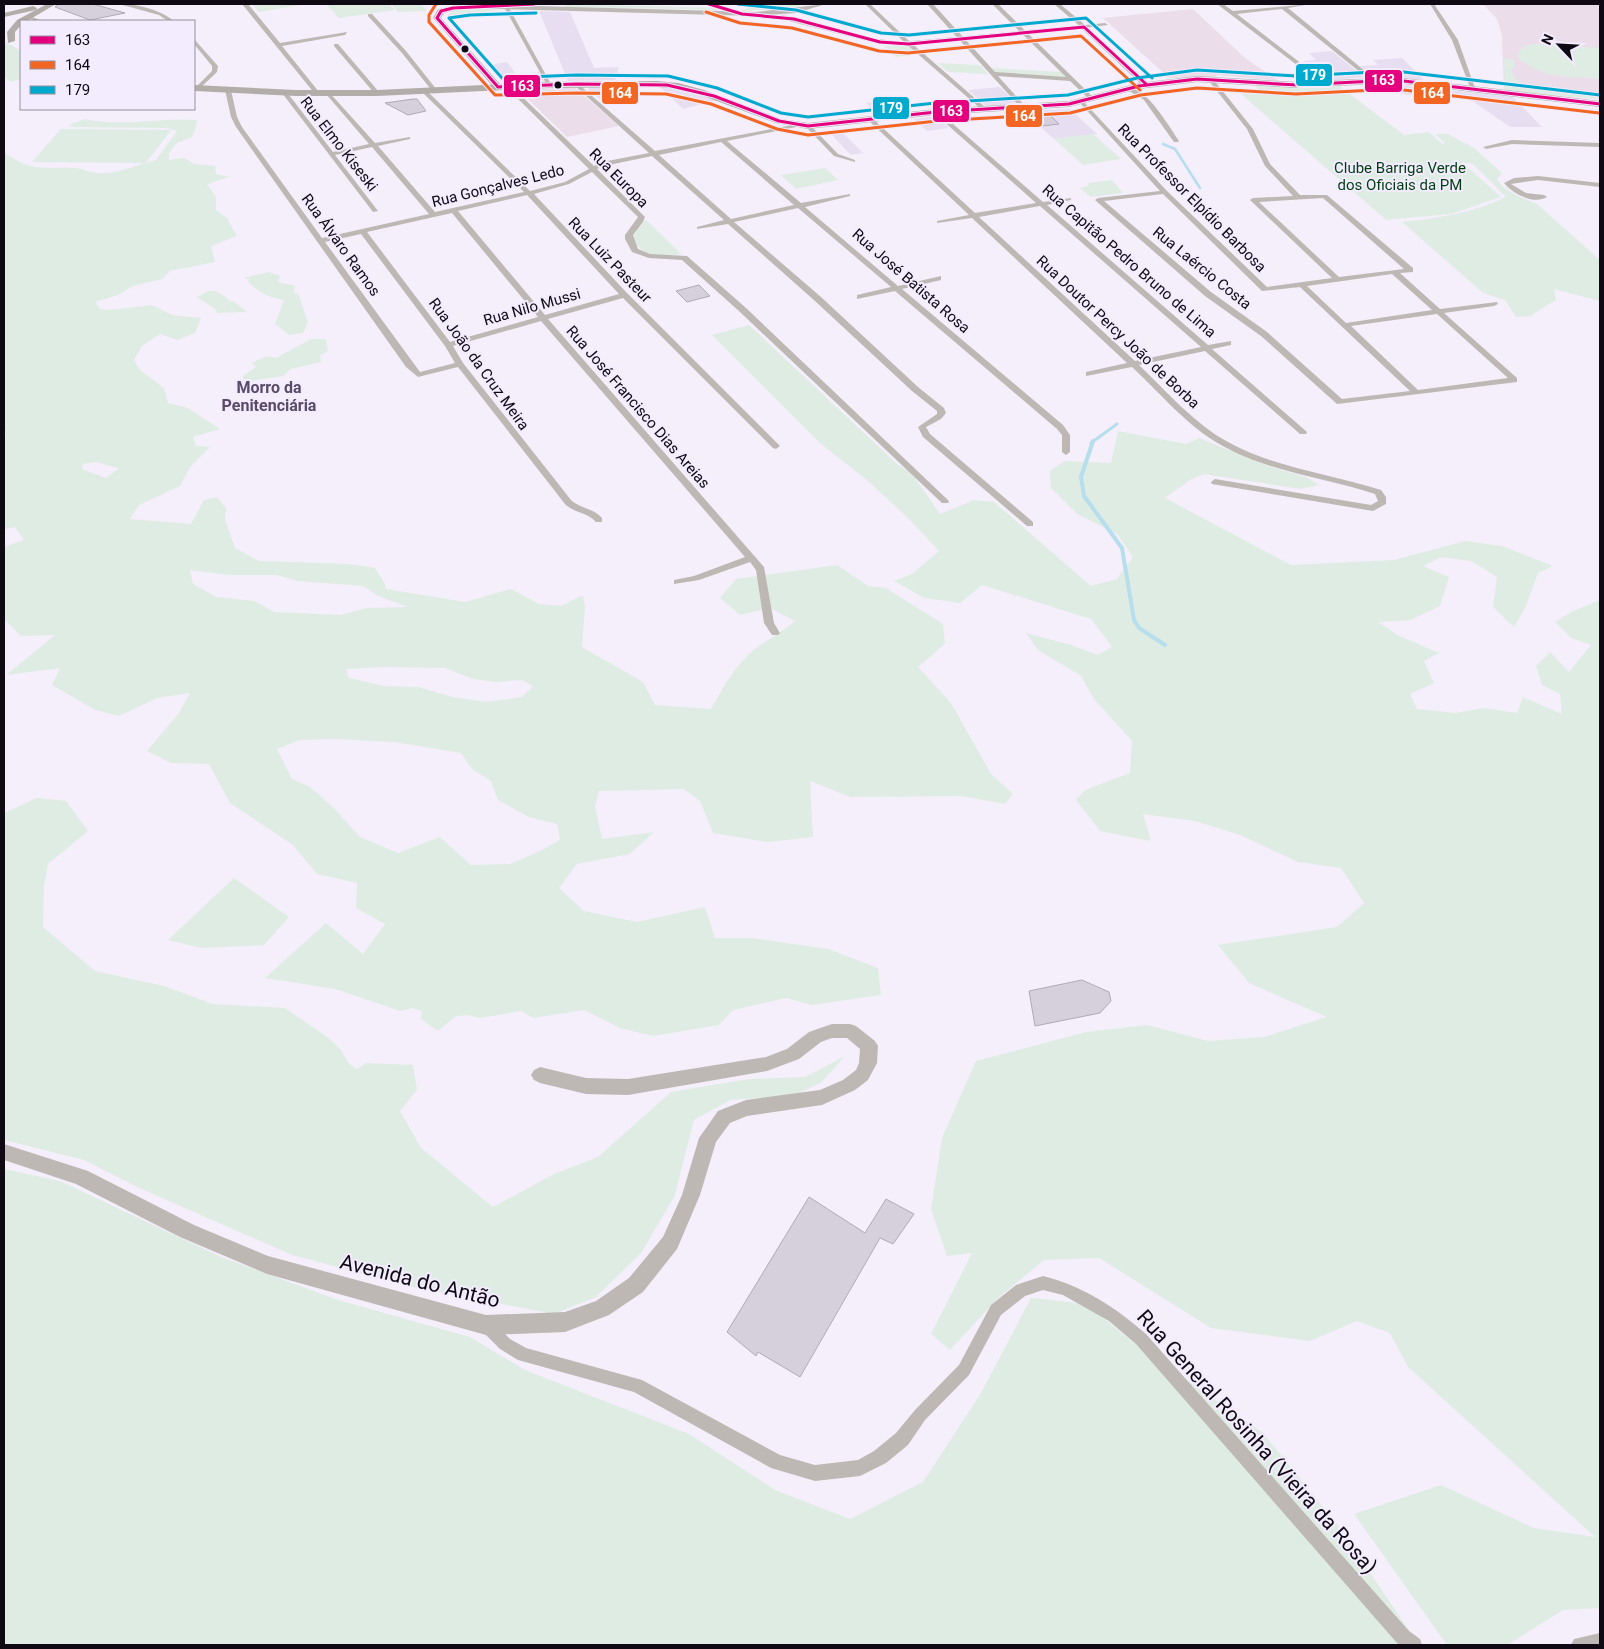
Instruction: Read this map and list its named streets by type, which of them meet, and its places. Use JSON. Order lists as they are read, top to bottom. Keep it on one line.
{"streets":{"street":["Rua Elmo Kiseski","Rua Europa","Rua Gonçalves Ledo","Rua Professor Elpídio Barbosa","Rua Álvaro Ramos","Rua Luiz Pasteur","Rua Capitão Pedro Bruno de Lima","Rua Laércio Costa","Rua José Batista Rosa","Rua Nilo Mussi","Rua Doutor Percy João de Borba","Rua João da Cruz Meira","Rua José Francisco Dias Areias","Avenida do Antão","Rua General Rosinha (Vieira da Rosa)"]},"crossings":[["Rua Europa","Rua Gonçalves Ledo"],["Rua Gonçalves Ledo","Rua Álvaro Ramos"],["Rua Gonçalves Ledo","Rua Luiz Pasteur"],["Rua Gonçalves Ledo","Rua José Batista Rosa"],["Rua Gonçalves Ledo","Rua João da Cruz Meira"],["Rua Gonçalves Ledo","Rua José Francisco Dias Areias"],["Rua Professor Elpídio Barbosa","Rua Laércio Costa"],["Rua Álvaro Ramos","Rua João da Cruz Meira"],["Rua Luiz Pasteur","Rua Nilo Mussi"],["Rua Nilo Mussi","Rua João da Cruz Meira"],["Rua Nilo Mussi","Rua José Francisco Dias Areias"],["Avenida do Antão","Rua General Rosinha (Vieira da Rosa)"]],"districts":["Morro da Penitenciária"],"parks":["Clube Barriga Verde dos Oficiais da PM"],"lines":["transit line 163","transit line 164","transit line 179"],"legend":["163","164","179"],"north":"top left"}
